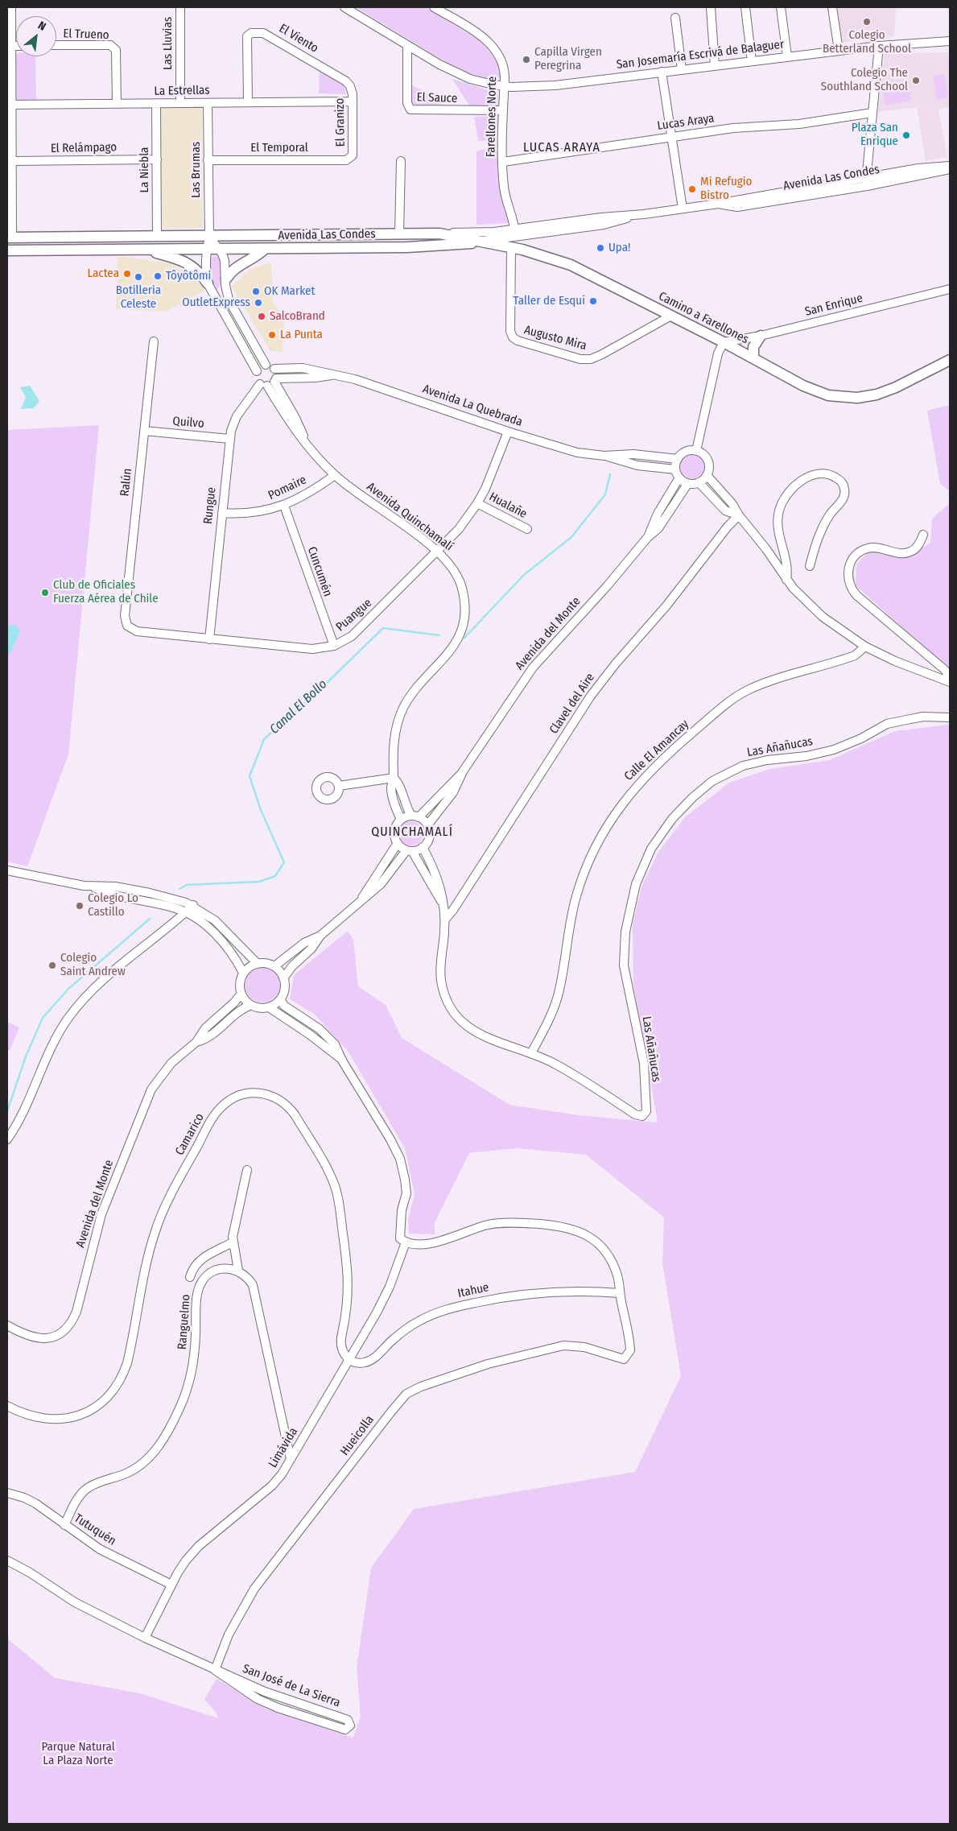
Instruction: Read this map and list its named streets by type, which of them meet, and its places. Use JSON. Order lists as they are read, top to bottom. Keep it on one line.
{"streets":{"main road":["Avenida Las Condes","Camino a Farellones"],"street":["El Trueno","El Viento","Las Lluvias","San Josemaría Escrivá de Balaguer","La Estrellas","El Sauce","Farellones Norte","El Granizo","Lucas Araya","El Relámpago","El Temporal","La Niebla","Las Brumas","San Enrique","Augusto Mira","Avenida La Quebrada","Quilvo","Ralún","Pomaire","Rungue","Hualañe","Avenida Quinchamalí","Cuncumén","Puangue","Avenida del Monte","Clavel del Aire","Las Añañucas","Calle El Amancay","Camarico","Itahue","Ranguelmo","Hueicolla","Limávida","Tutuquén","San José de La Sierra"]},"crossings":[["El Trueno","La Estrellas"],["El Viento","La Estrellas"],["El Viento","El Granizo"],["Las Lluvias","La Estrellas"],["San Josemaría Escrivá de Balaguer","El Sauce"],["San Josemaría Escrivá de Balaguer","Farellones Norte"],["La Estrellas","El Granizo"],["La Estrellas","La Niebla"],["La Estrellas","Las Brumas"],["El Sauce","Farellones Norte"],["Farellones Norte","Lucas Araya"],["Farellones Norte","Avenida Las Condes"],["El Granizo","El Temporal"],["El Relámpago","La Niebla"],["El Temporal","Las Brumas"],["La Niebla","Avenida Las Condes"],["Las Brumas","Avenida Las Condes"],["Avenida Las Condes","Camino a Farellones"],["San Enrique","Camino a Farellones"],["Camino a Farellones","Augusto Mira"],["Avenida La Quebrada","Rungue"],["Avenida La Quebrada","Avenida Quinchamalí"],["Avenida La Quebrada","Puangue"],["Avenida La Quebrada","Avenida del Monte"],["Quilvo","Ralún"],["Quilvo","Rungue"],["Ralún","Puangue"],["Pomaire","Rungue"],["Pomaire","Avenida Quinchamalí"],["Pomaire","Cuncumén"],["Rungue","Avenida Quinchamalí"],["Rungue","Puangue"],["Hualañe","Puangue"],["Avenida Quinchamalí","Puangue"],["Avenida Quinchamalí","Avenida del Monte"],["Cuncumén","Puangue"],["Las Añañucas","Calle El Amancay"],["Camarico","Itahue"],["Camarico","Limávida"],["Itahue","Hueicolla"],["Itahue","Limávida"],["Ranguelmo","Tutuquén"],["Hueicolla","San José de La Sierra"],["Limávida","Tutuquén"],["Limávida","San José de La Sierra"]],"districts":["LUCAS ARAYA","QUINCHAMALÍ"],"water":["Canal El Bollo"],"parks":["Parque Natural La Plaza Norte"],"places":["Colegio Betterland School","Capilla Virgen Peregrina","Colegio The Southland School","Plaza San Enrique","Mi Refugio Bistro","Upa!","Lactea","Tôyôtômi","Botilleria Celeste","OK Market","Taller de Esquí","OutletExpress","SalcoBrand","La Punta","Club de Oficiales Fuerza Aérea de Chile","Colegio Lo Castillo","Colegio Saint Andrew"],"north":"top right"}
